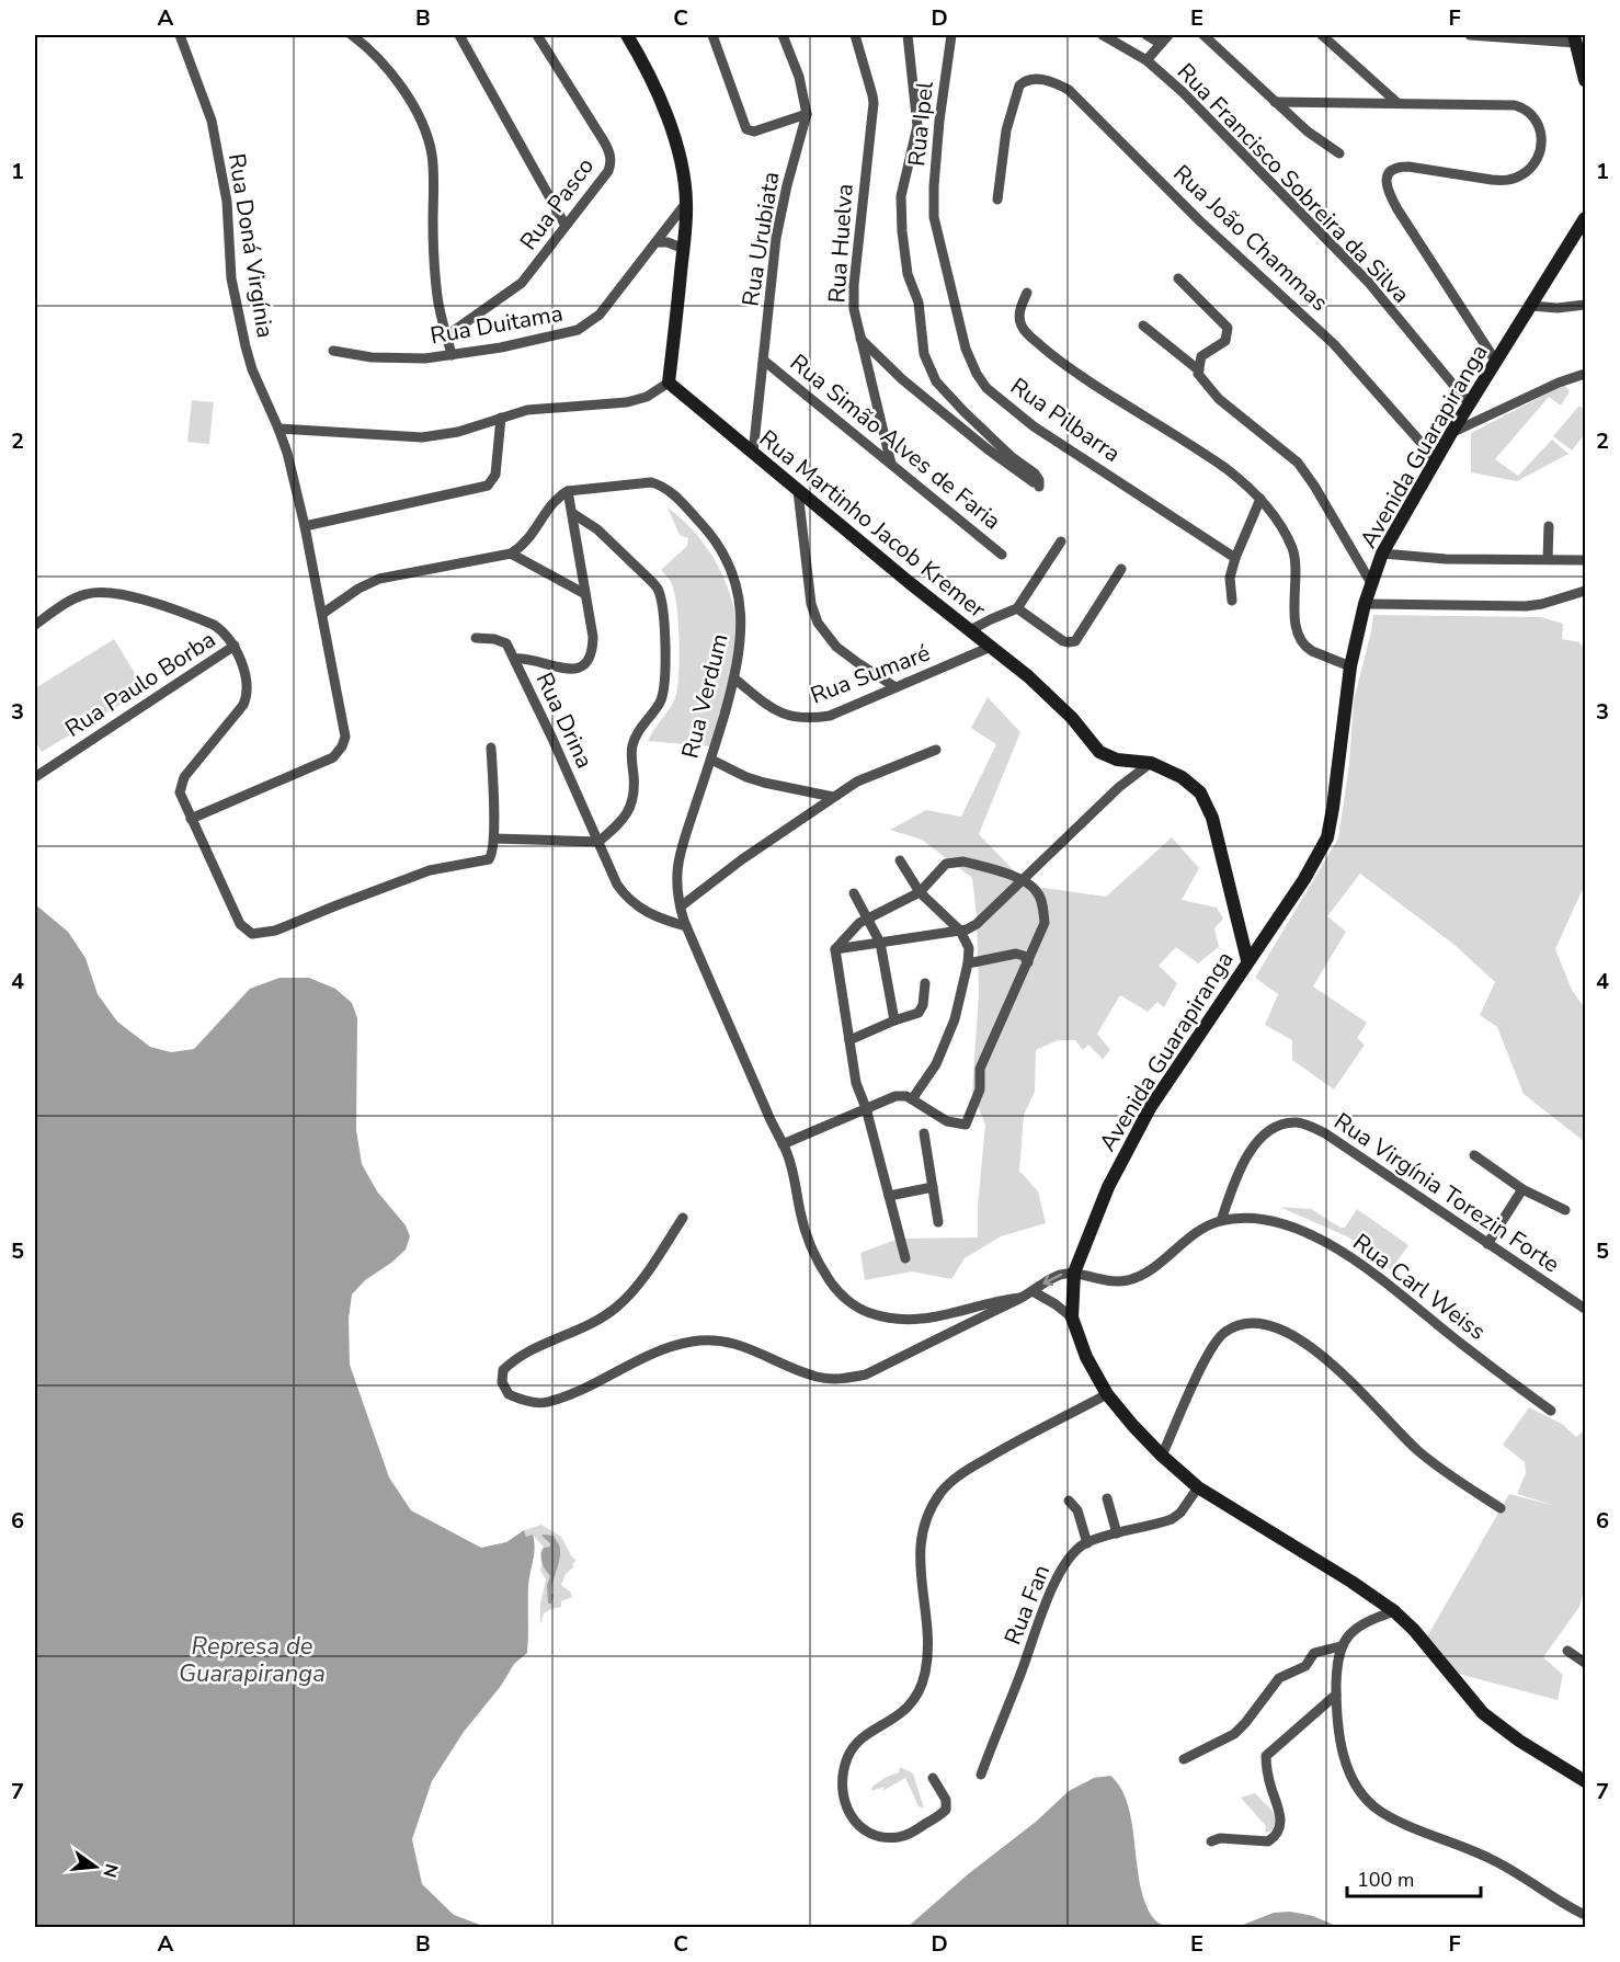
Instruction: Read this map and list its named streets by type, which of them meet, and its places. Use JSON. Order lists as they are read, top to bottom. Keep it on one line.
{"streets":{"main road":["Avenida Guarapiranga","Rua Martinho Jacob Kremer"],"street":["Rua Ipel","Rua Francisco Sobreira da Silva","Rua Pasco","Rua João Chammas","Rua Urubiata","Rua Huelva","Rua Doná Virgínia","Rua Duitama","Rua Pilbarra","Rua Simão Alves de Faria","Rua Sumaré","Rua Paulo Borba","Rua Verdum","Rua Drina","Rua Virgínia Torezin Forte","Rua Carl Weiss","Rua Fan"]},"crossings":[["Rua Ipel","Rua Pilbarra"],["Rua Francisco Sobreira da Silva","Avenida Guarapiranga"],["Rua João Chammas","Avenida Guarapiranga"],["Rua Urubiata","Rua Simão Alves de Faria"],["Rua Urubiata","Rua Martinho Jacob Kremer"],["Rua Huelva","Rua Simão Alves de Faria"],["Avenida Guarapiranga","Rua Martinho Jacob Kremer"],["Avenida Guarapiranga","Rua Carl Weiss"],["Avenida Guarapiranga","Rua Fan"],["Rua Martinho Jacob Kremer","Rua Sumaré"],["Rua Sumaré","Rua Verdum"],["Rua Verdum","Rua Drina"],["Rua Virgínia Torezin Forte","Rua Carl Weiss"]],"water":["Represa de Guarapiranga"],"scale_bar":"100 m","north":"right","grid":{"columns":["A","B","C","D","E","F"],"rows":["1","2","3","4","5","6","7"]}}
